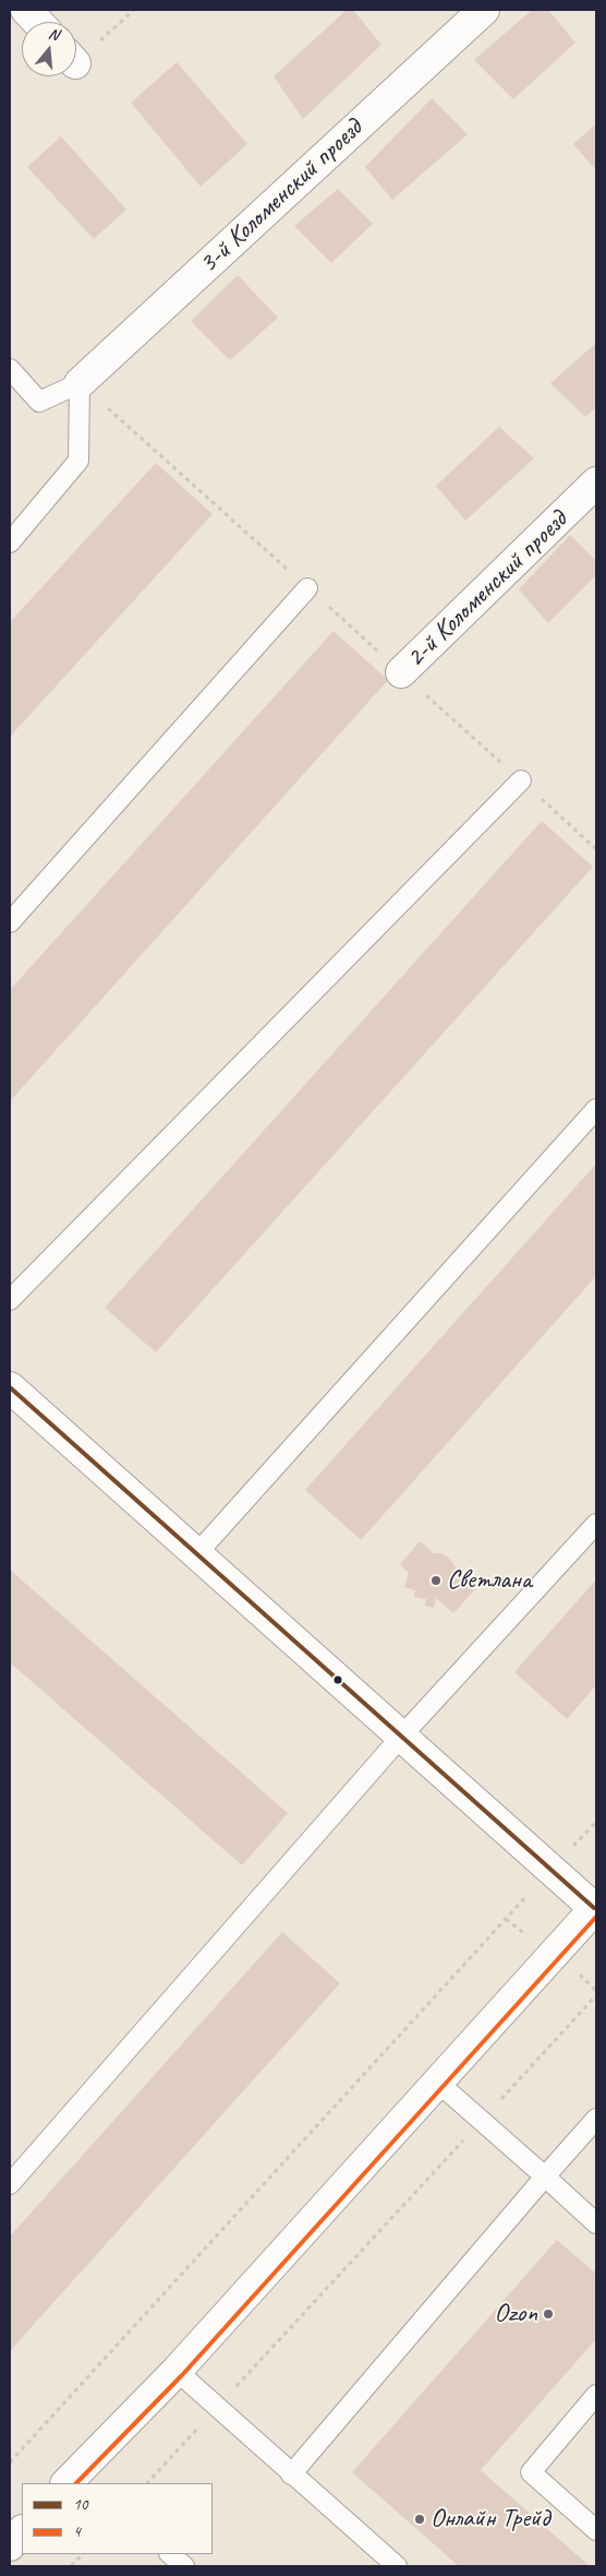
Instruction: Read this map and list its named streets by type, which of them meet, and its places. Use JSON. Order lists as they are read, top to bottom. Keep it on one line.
{"streets":{"street":["3-й Коломенский проезд","2-й Коломенский проезд"]},"places":["Светлана","Ozon","Онлайн Трейд"],"lines":["transit line 10","transit line 4"],"legend":["10","4"],"north":"top"}
